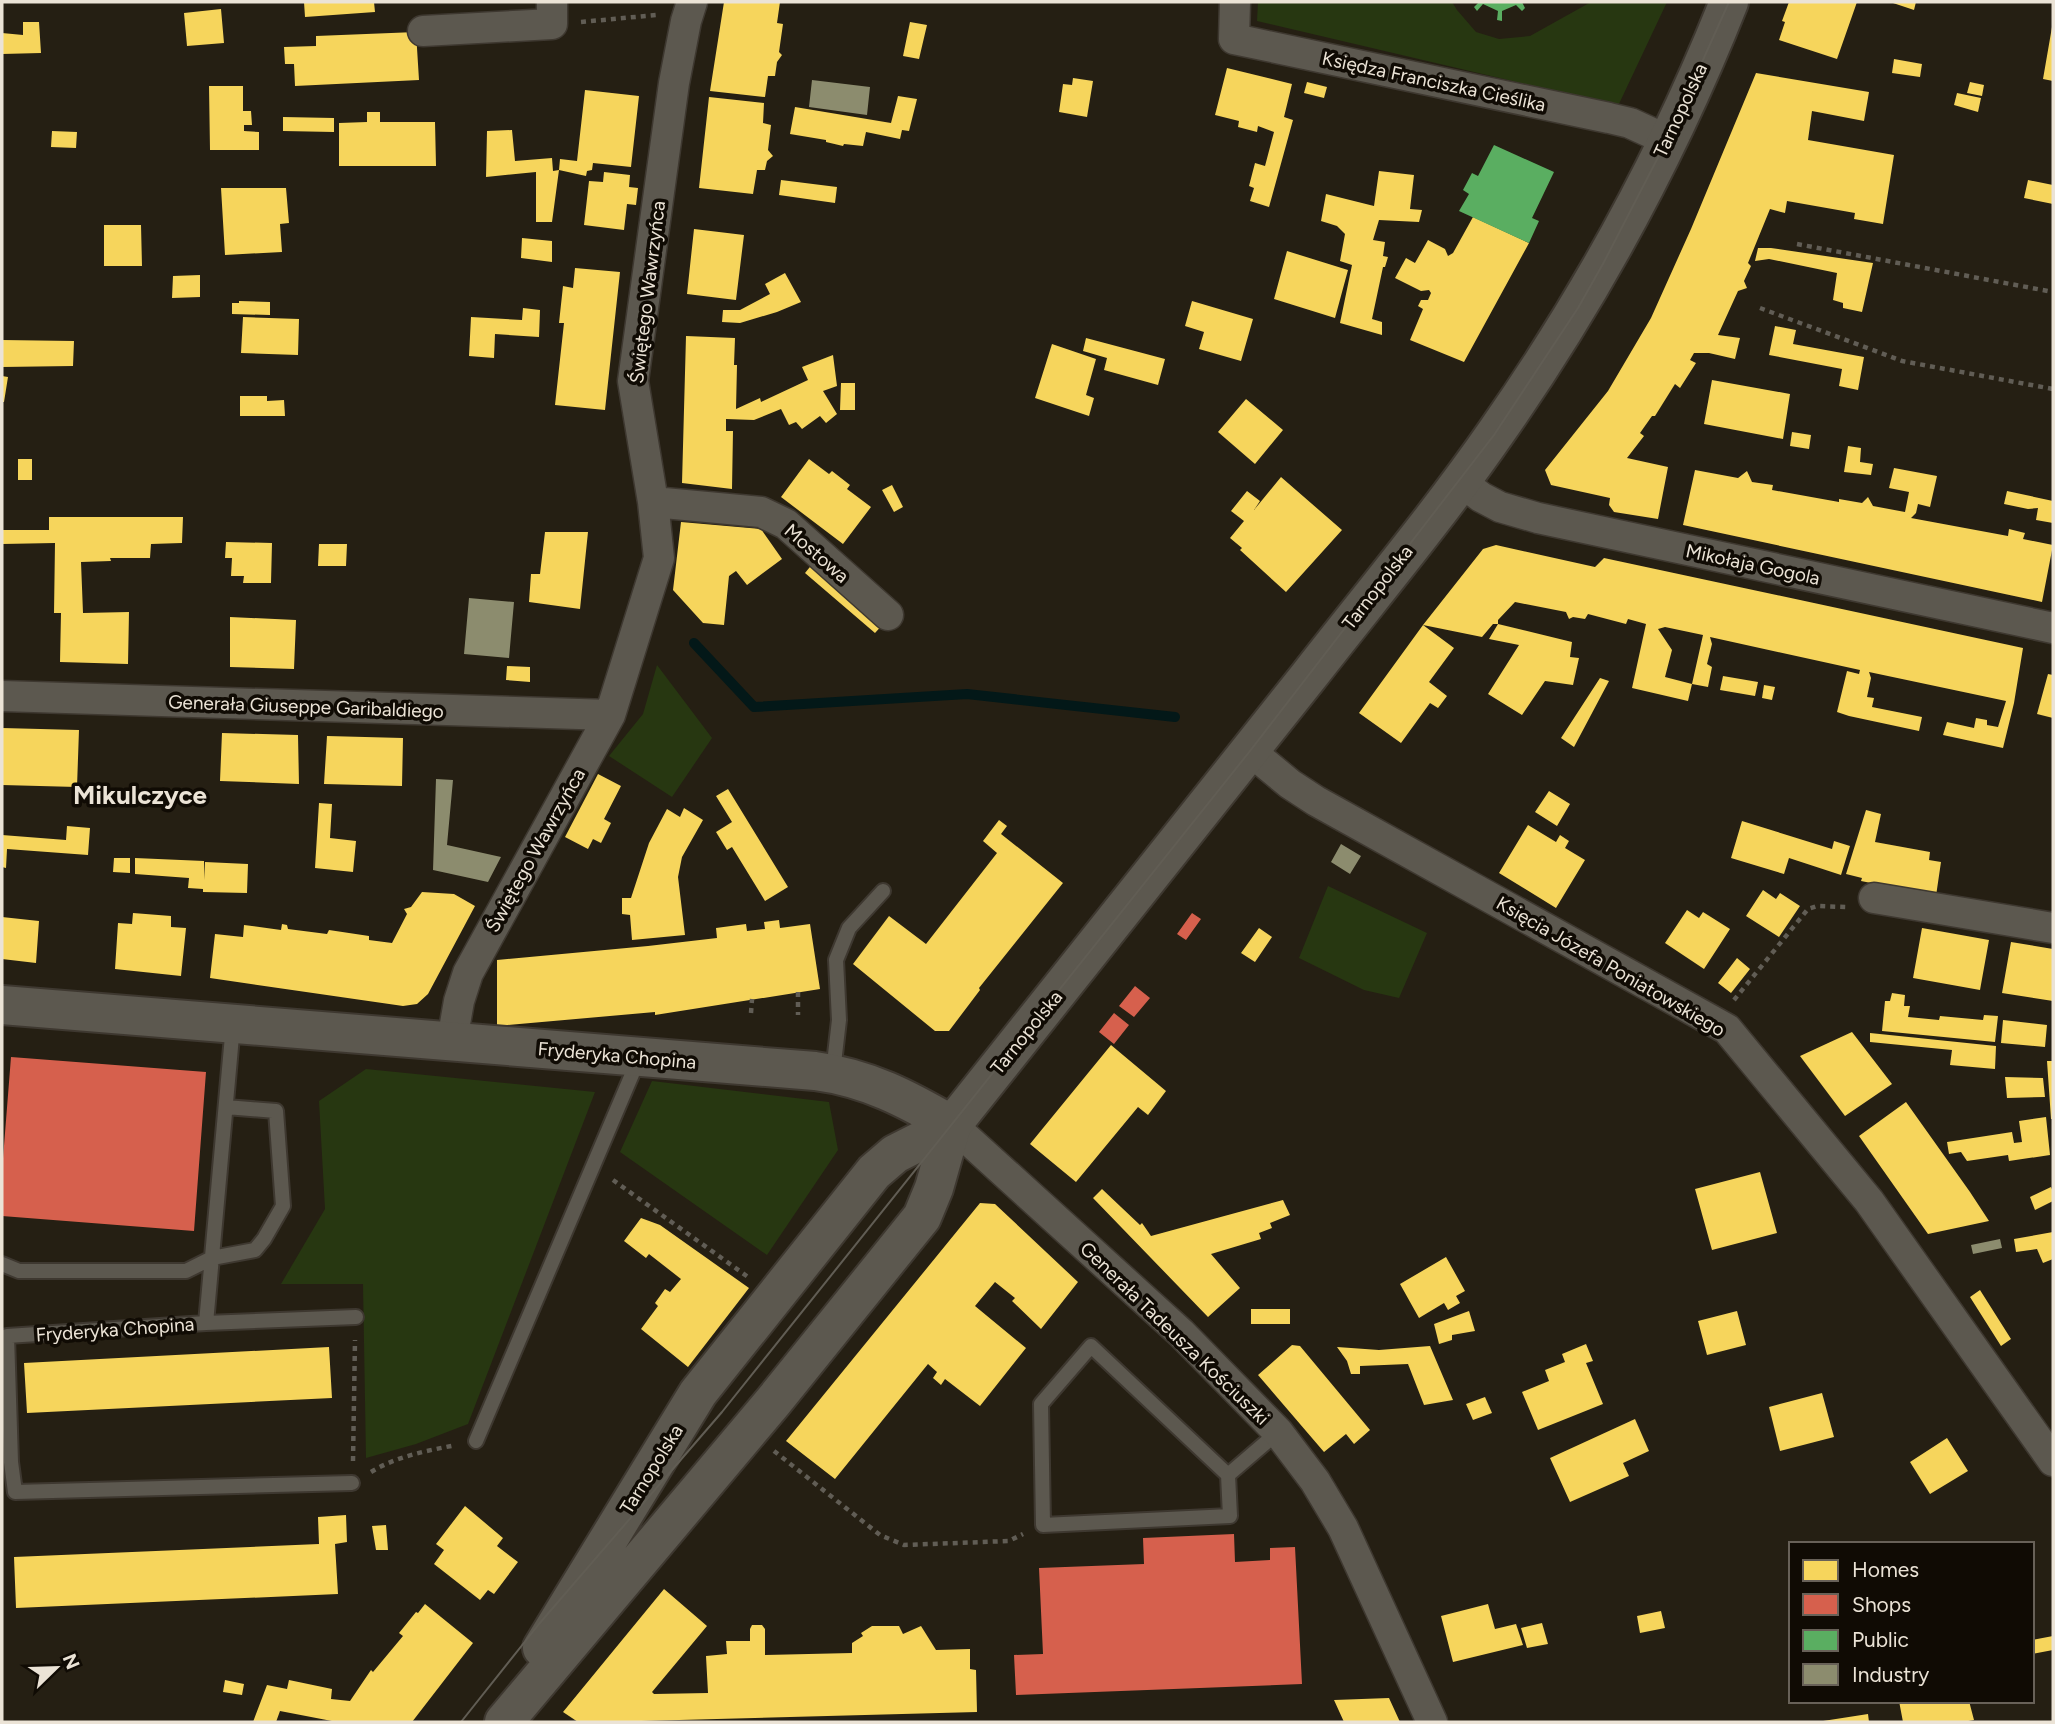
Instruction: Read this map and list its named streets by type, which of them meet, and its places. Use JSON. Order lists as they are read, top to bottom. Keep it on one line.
{"streets":{"main road":["Tarnopolska","Fryderyka Chopina"],"street":["Księdza Franciszka Cieślika","Świętego Wawrzyńca","Mostowa","Mikołaja Gogola","Generała Giuseppe Garibaldiego","Księcia Józefa Poniatowskiego","Generała Tadeusza Kościuszki"]},"crossings":[["Księdza Franciszka Cieślika","Tarnopolska"],["Tarnopolska","Mikołaja Gogola"],["Tarnopolska","Księcia Józefa Poniatowskiego"],["Tarnopolska","Fryderyka Chopina"],["Tarnopolska","Generała Tadeusza Kościuszki"],["Świętego Wawrzyńca","Mostowa"],["Świętego Wawrzyńca","Generała Giuseppe Garibaldiego"],["Świętego Wawrzyńca","Fryderyka Chopina"],["Fryderyka Chopina","Generała Tadeusza Kościuszki"]],"districts":["Mikulczyce"],"legend":["Homes","Shops","Public","Industry"],"north":"top right"}
